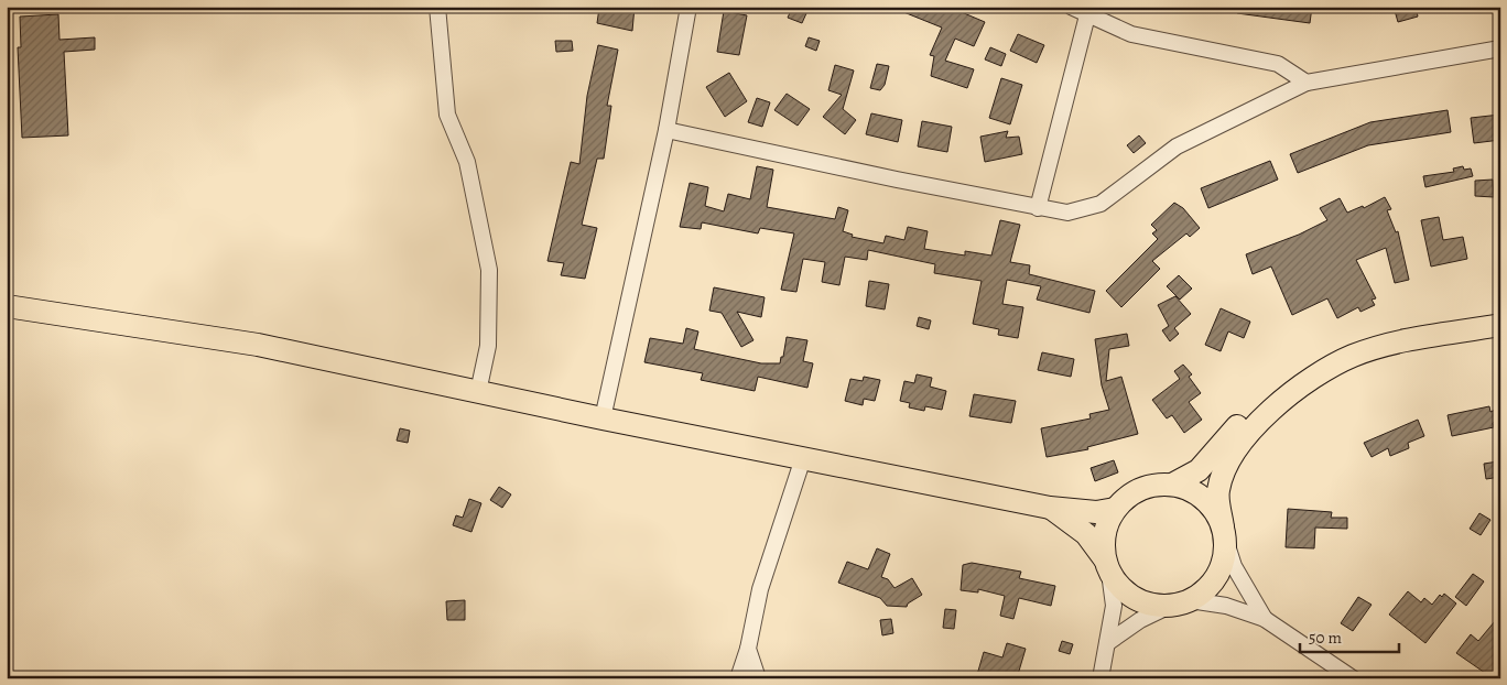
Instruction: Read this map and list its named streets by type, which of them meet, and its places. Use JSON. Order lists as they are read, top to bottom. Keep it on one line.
{"scale_bar":"50 m"}
